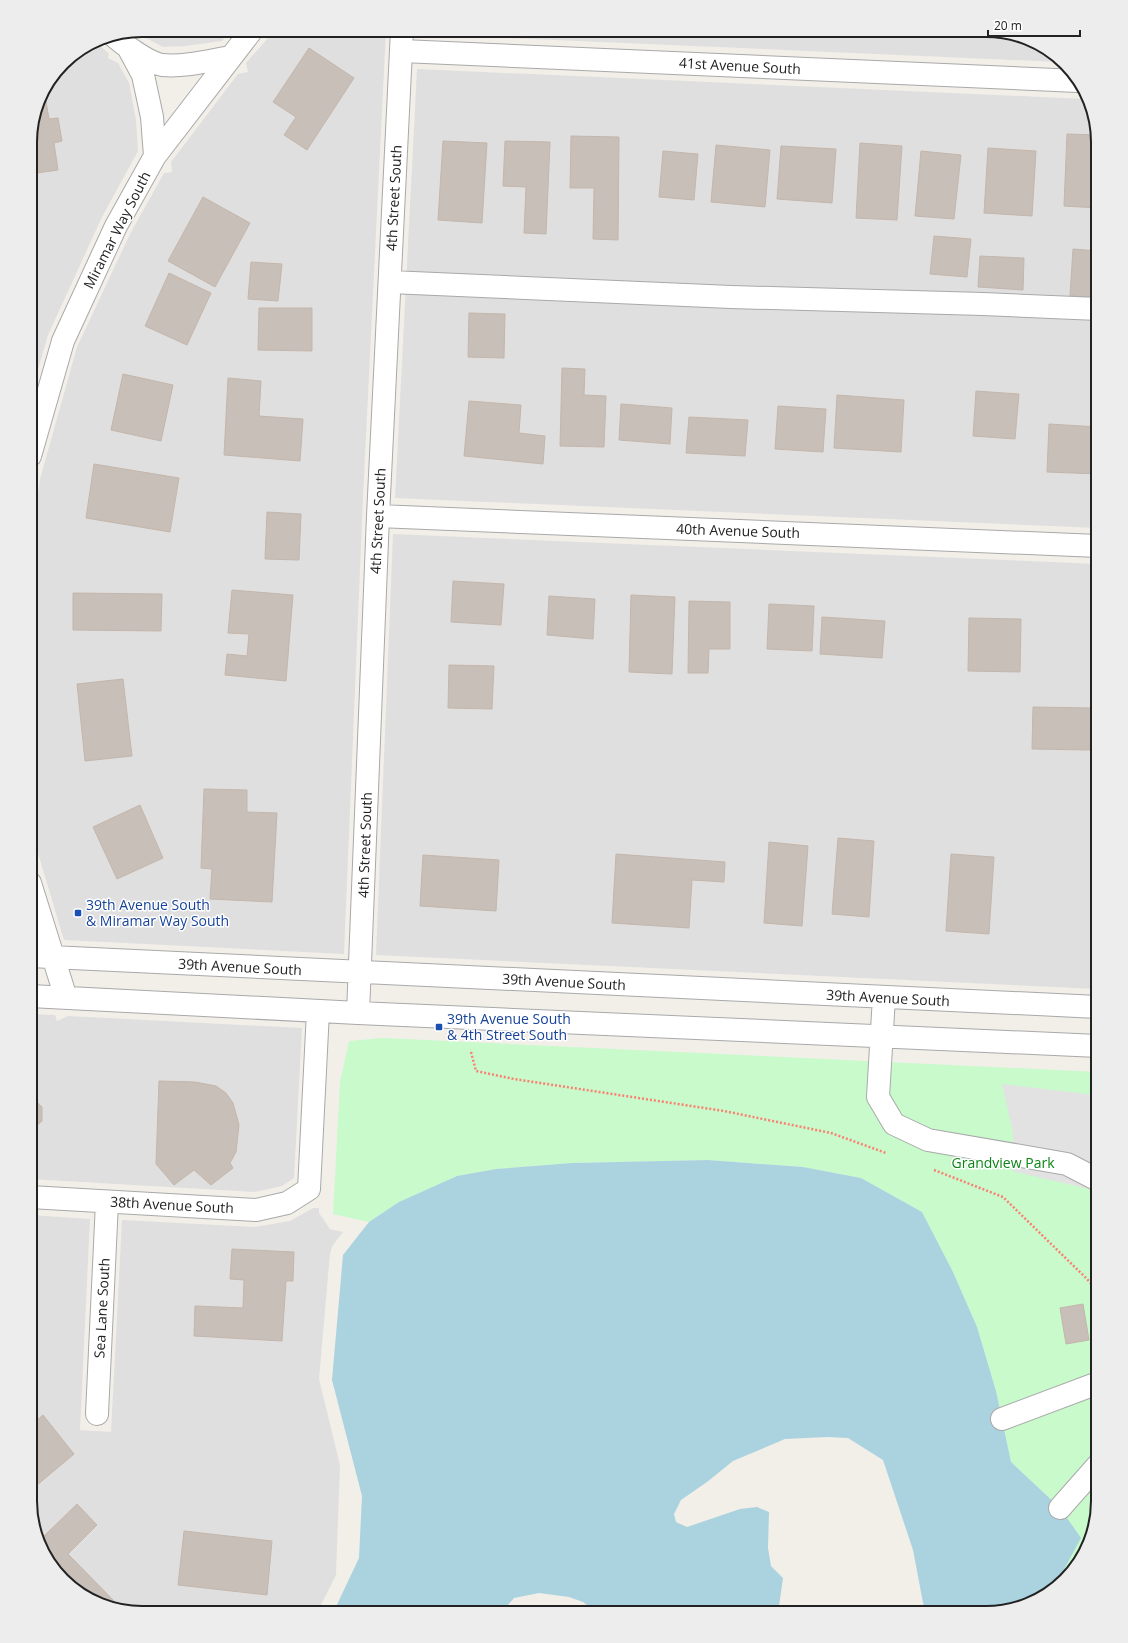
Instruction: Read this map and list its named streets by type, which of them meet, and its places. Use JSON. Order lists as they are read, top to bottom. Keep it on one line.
{"streets":{"street":["41st Avenue South","4th Street South","Miramar Way South","40th Avenue South","39th Avenue South","38th Avenue South","Sea Lane South"]},"crossings":[["41st Avenue South","4th Street South"],["4th Street South","40th Avenue South"],["4th Street South","39th Avenue South"],["38th Avenue South","Sea Lane South"]],"parks":["Grandview Park"],"places":{"transit":["39th Avenue South & Miramar Way South","39th Avenue South & 4th Street South"]},"scale_bar":"20 m"}
